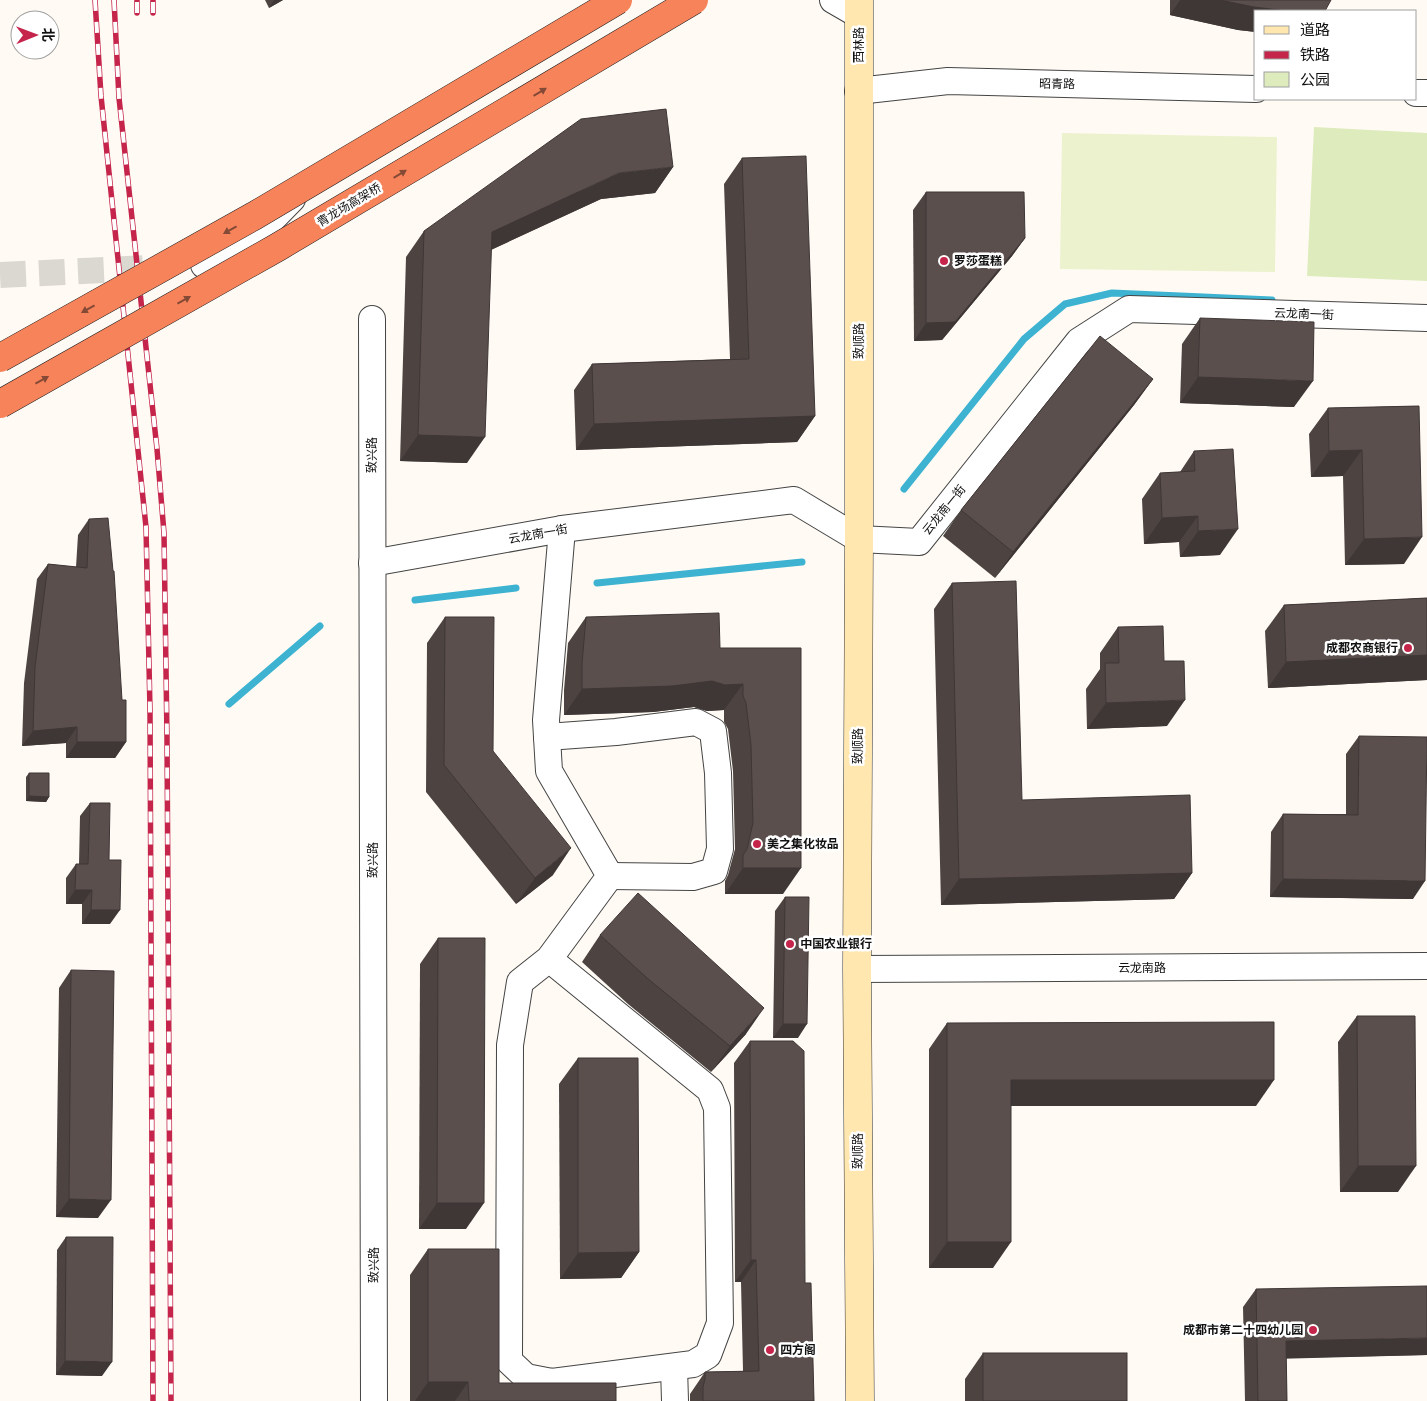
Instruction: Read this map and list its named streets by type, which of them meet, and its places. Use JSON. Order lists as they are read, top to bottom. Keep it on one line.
{"streets":{"highway":["青龙场高架桥"],"street":["西林路","昭青路","云龙南一街","致顺路","致兴路","云龙南路"]},"crossings":[["西林路","昭青路"],["西林路","致顺路"],["昭青路","致顺路"],["云龙南一街","致顺路"],["云龙南一街","致兴路"],["致顺路","云龙南路"]],"places":["罗莎蛋糕","成都农商银行","美之集化妆品","中国农业银行","成都市第二十四幼儿园","四方阁"],"legend":["道路","铁路","公园"],"north":"right"}
